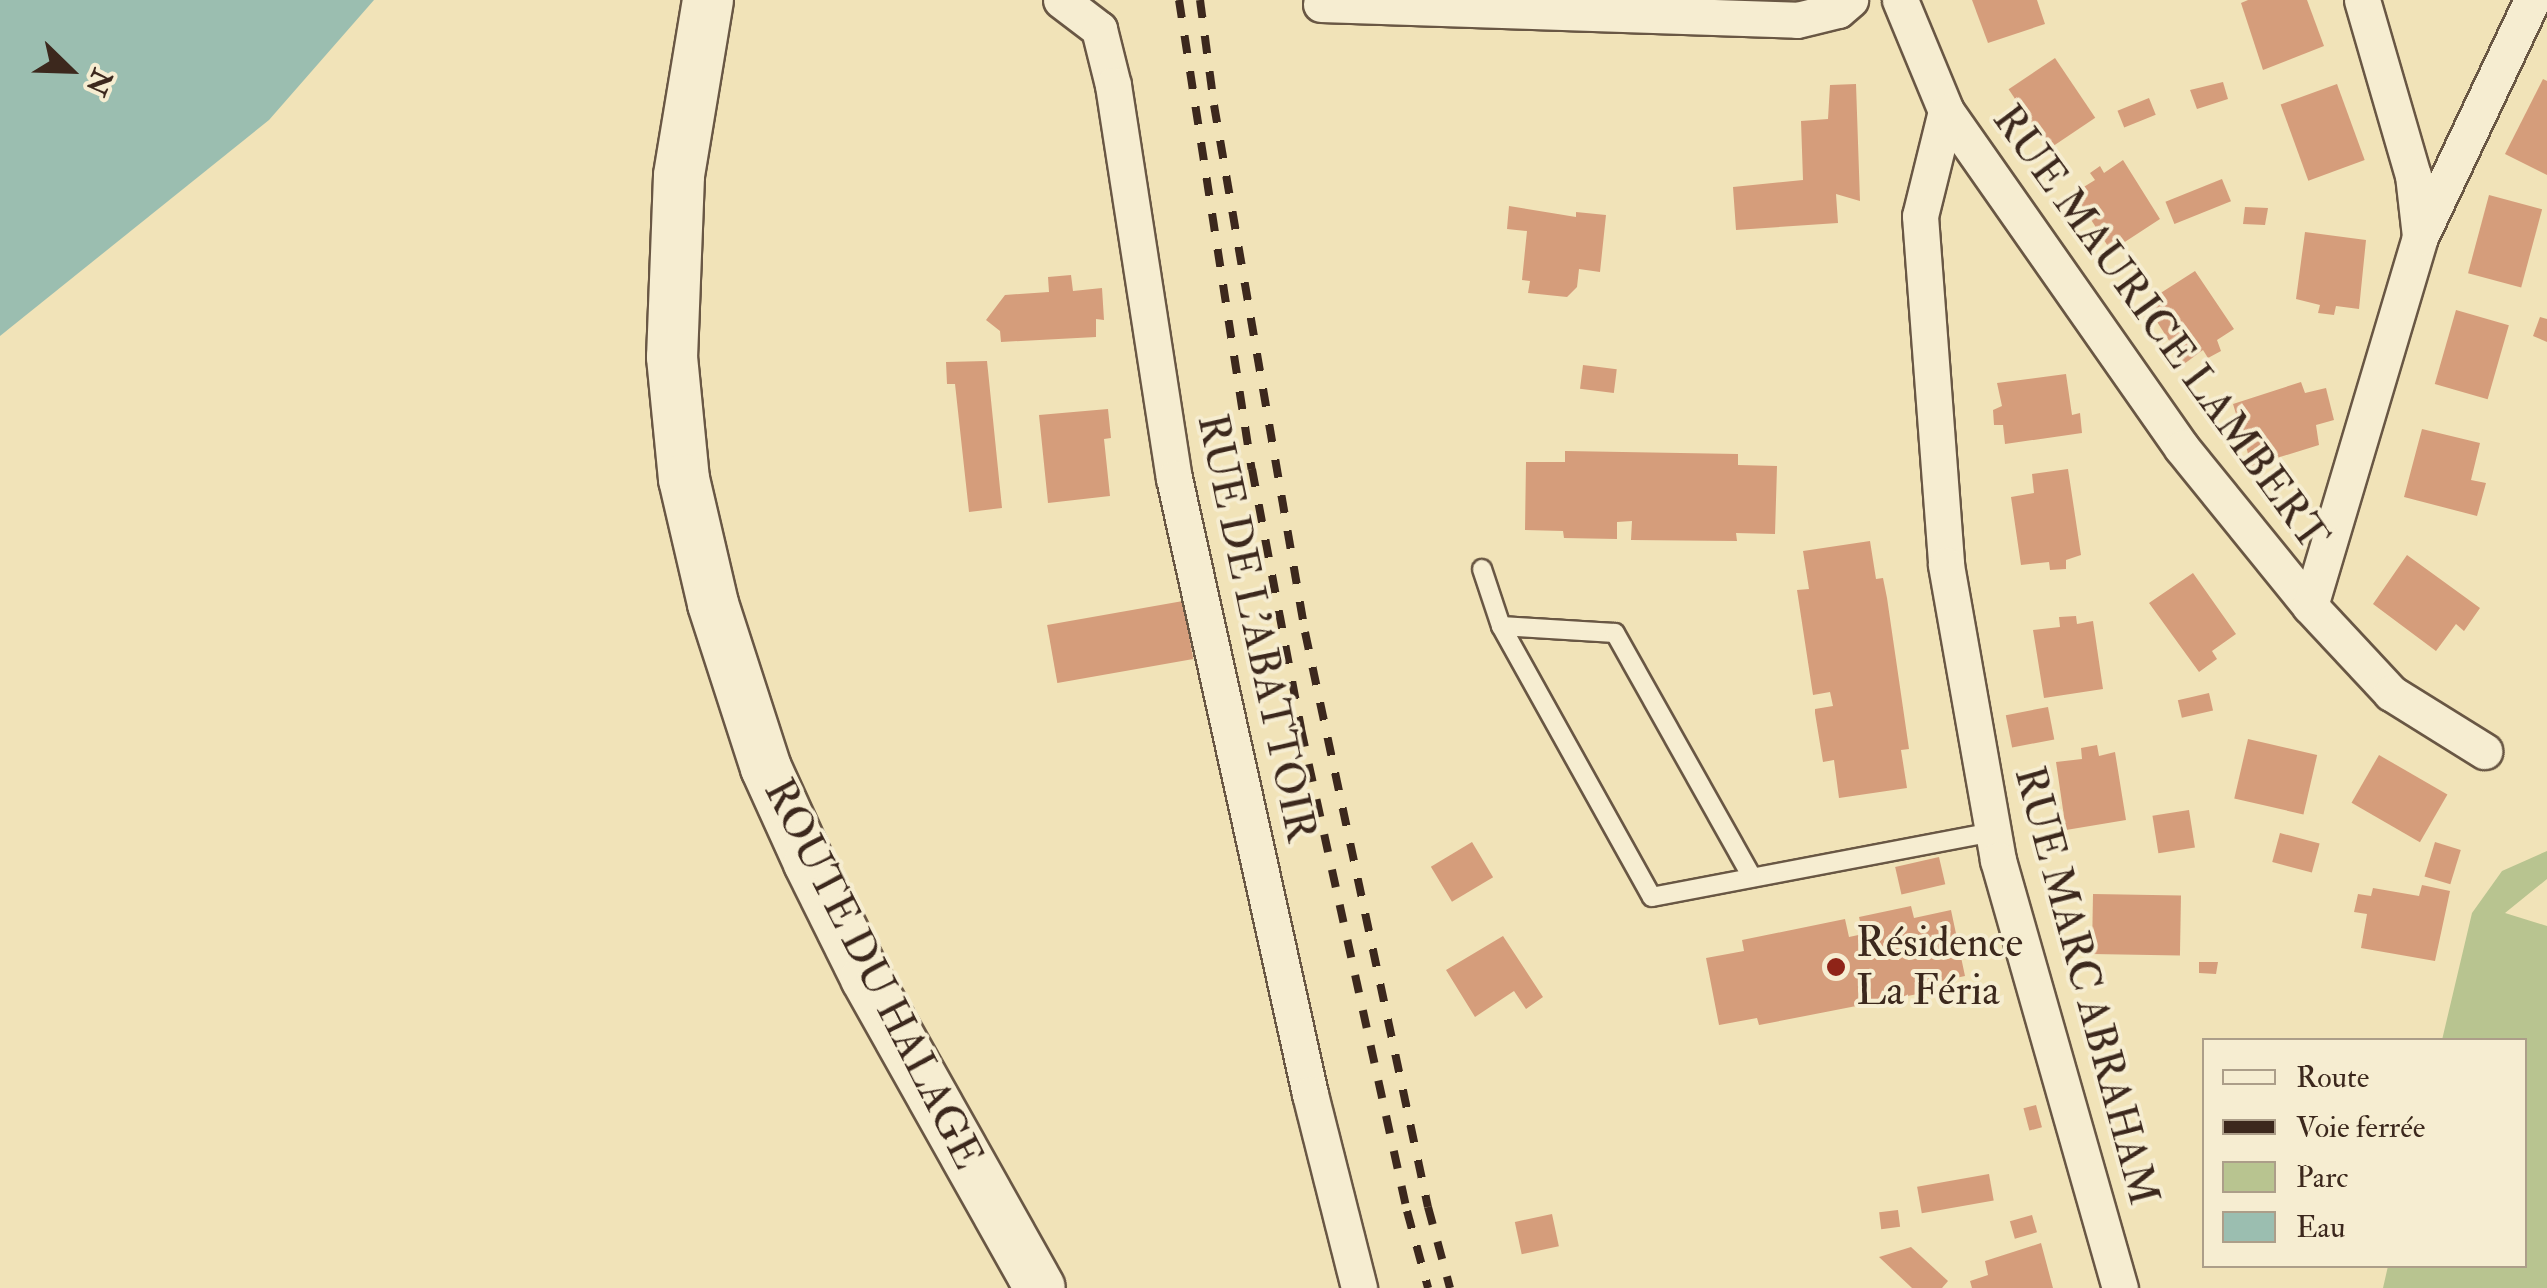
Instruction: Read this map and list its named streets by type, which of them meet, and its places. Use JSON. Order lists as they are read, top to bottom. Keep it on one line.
{"streets":{"main road":["ROUTE DU HALAGE"],"street":["RUE MAURICE LAMBERT","RUE DE L'ABATTOIR","RUE MARC ABRAHAM"]},"crossings":[["RUE MAURICE LAMBERT","RUE MARC ABRAHAM"]],"places":["Résidence La Féria"],"legend":["Route","Voie ferrée","Parc","Eau"],"north":"bottom right"}
